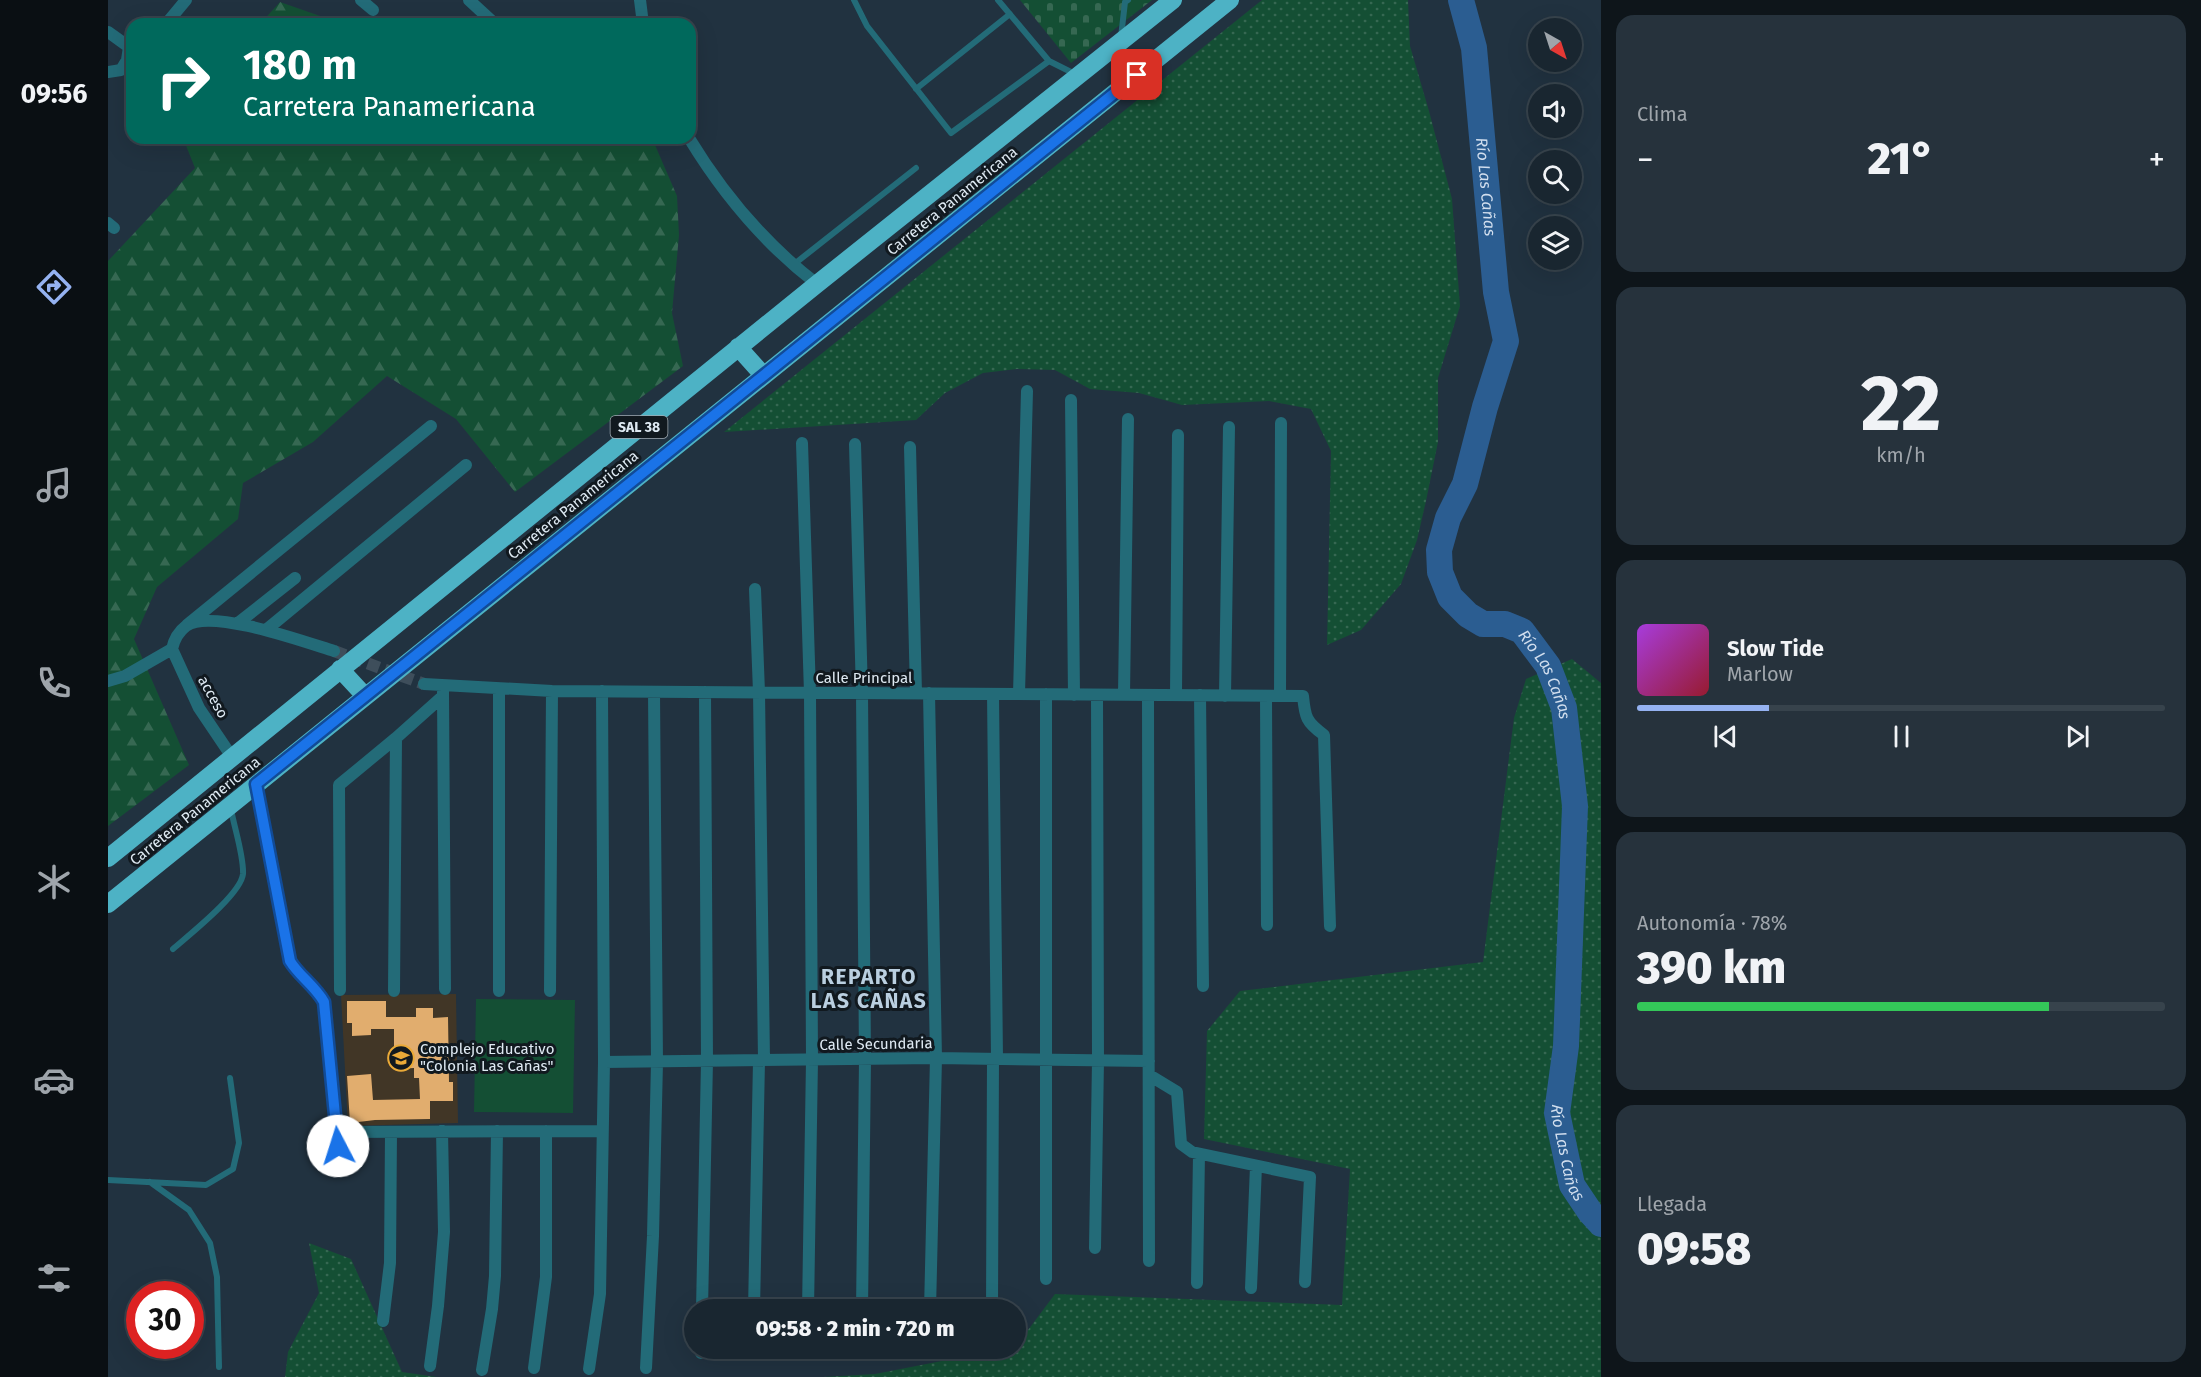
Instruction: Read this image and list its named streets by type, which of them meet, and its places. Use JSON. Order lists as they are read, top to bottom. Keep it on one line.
{"streets":{"highway":["Carretera Panamericana","SAL 38"],"street":["Calle Principal","acceso","Calle Secundaria"]},"crossings":[["Carretera Panamericana","acceso"]],"districts":["REPARTO LAS CAÑAS"],"water":["Río Las Cañas"],"places":{"school or university":["Complejo Educativo \"Colonia Las Cañas\""]},"north":"bottom right","page":{"tabs":"09:56","tile":["Clima",["22","km/h"],["Autonomía · 78%","390 km"],["Llegada","09:58"]],"turn":["180 m","Carretera Panamericana"],"heat":["−","21°","+"],"song":["Slow Tide","Marlow"],"limit":"30","trip":"09:58 · 2 min · 720 m"}}
